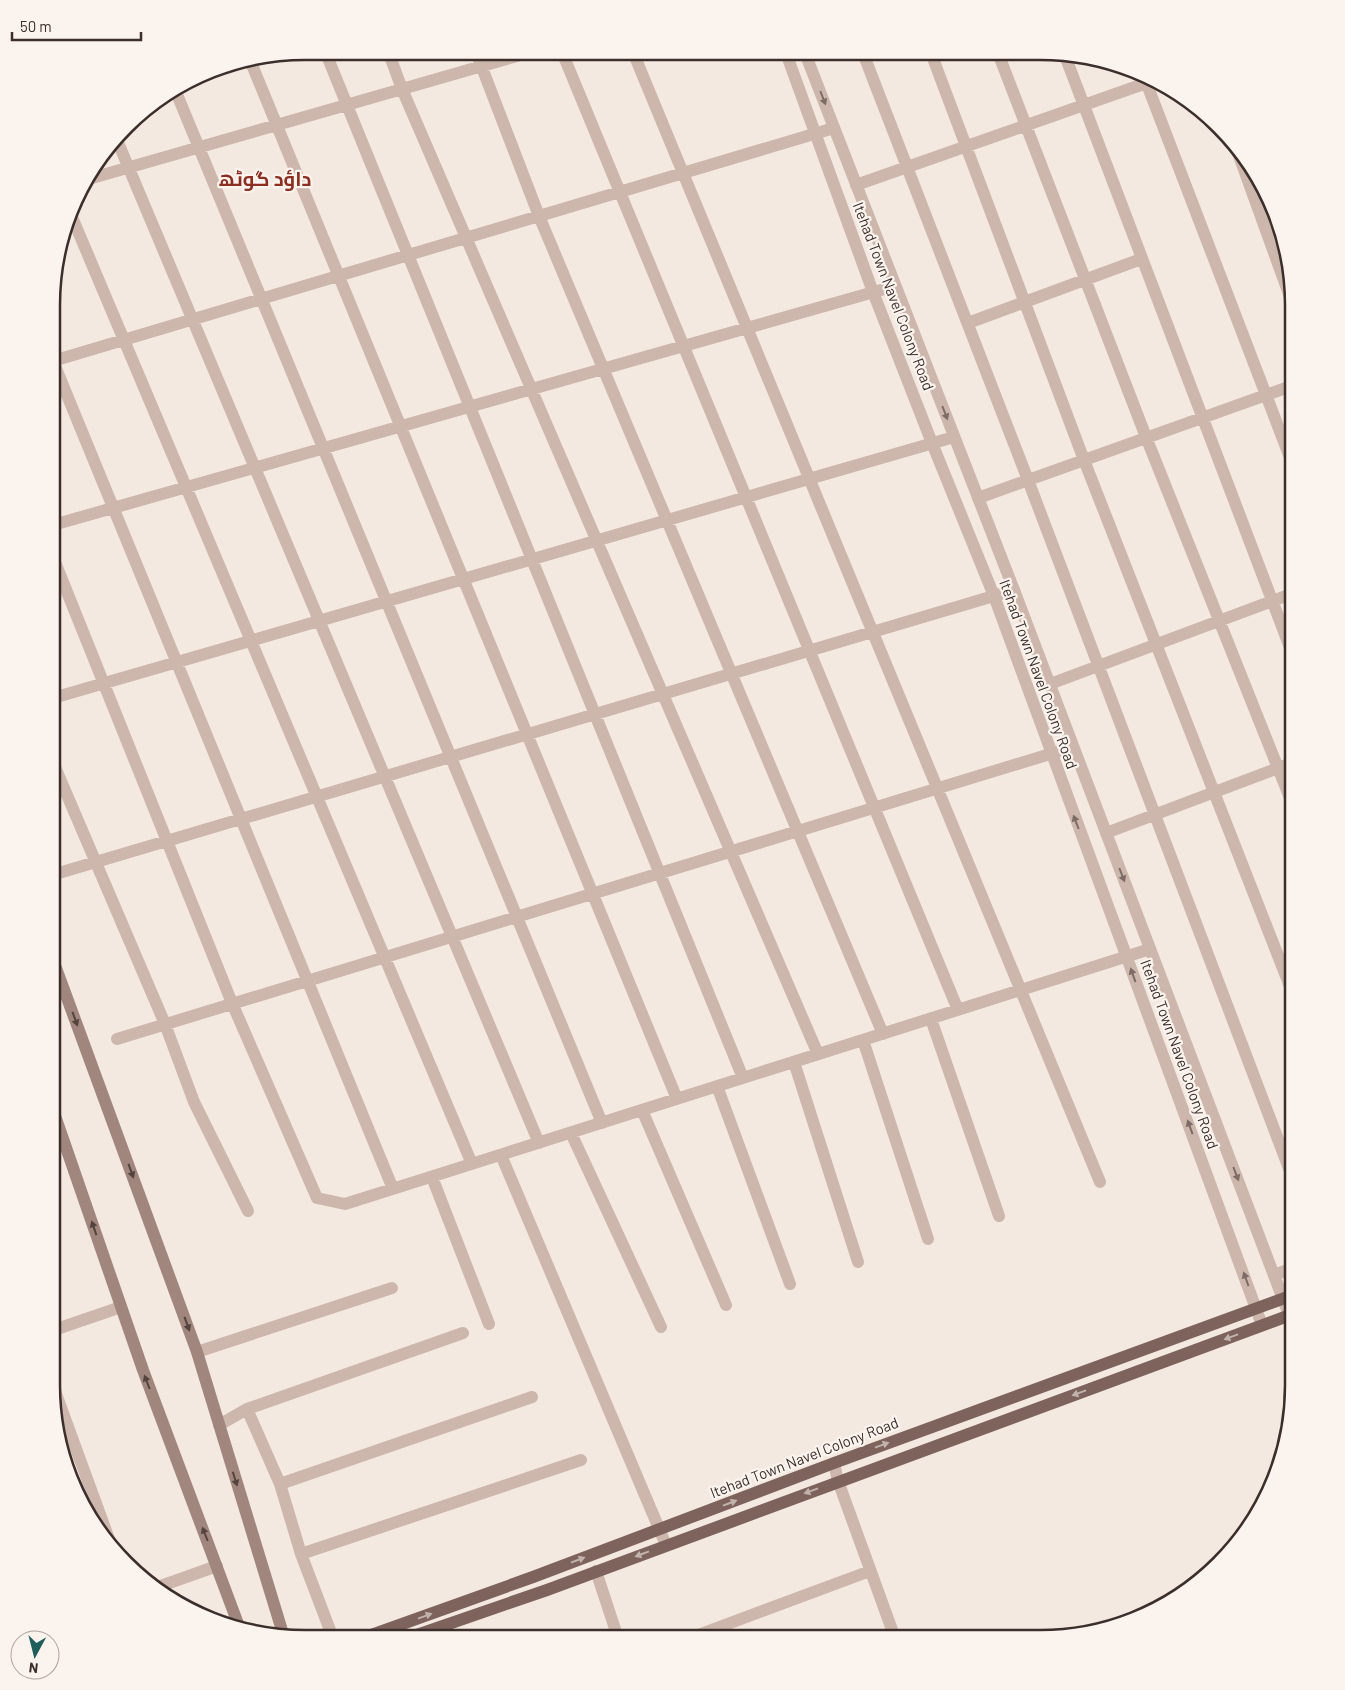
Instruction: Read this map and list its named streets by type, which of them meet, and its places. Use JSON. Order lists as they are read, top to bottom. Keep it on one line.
{"streets":{"main road":["Itehad Town Navel Colony Road"]},"districts":["داؤد گوٹھ"],"scale_bar":"50 m","north":"bottom"}
